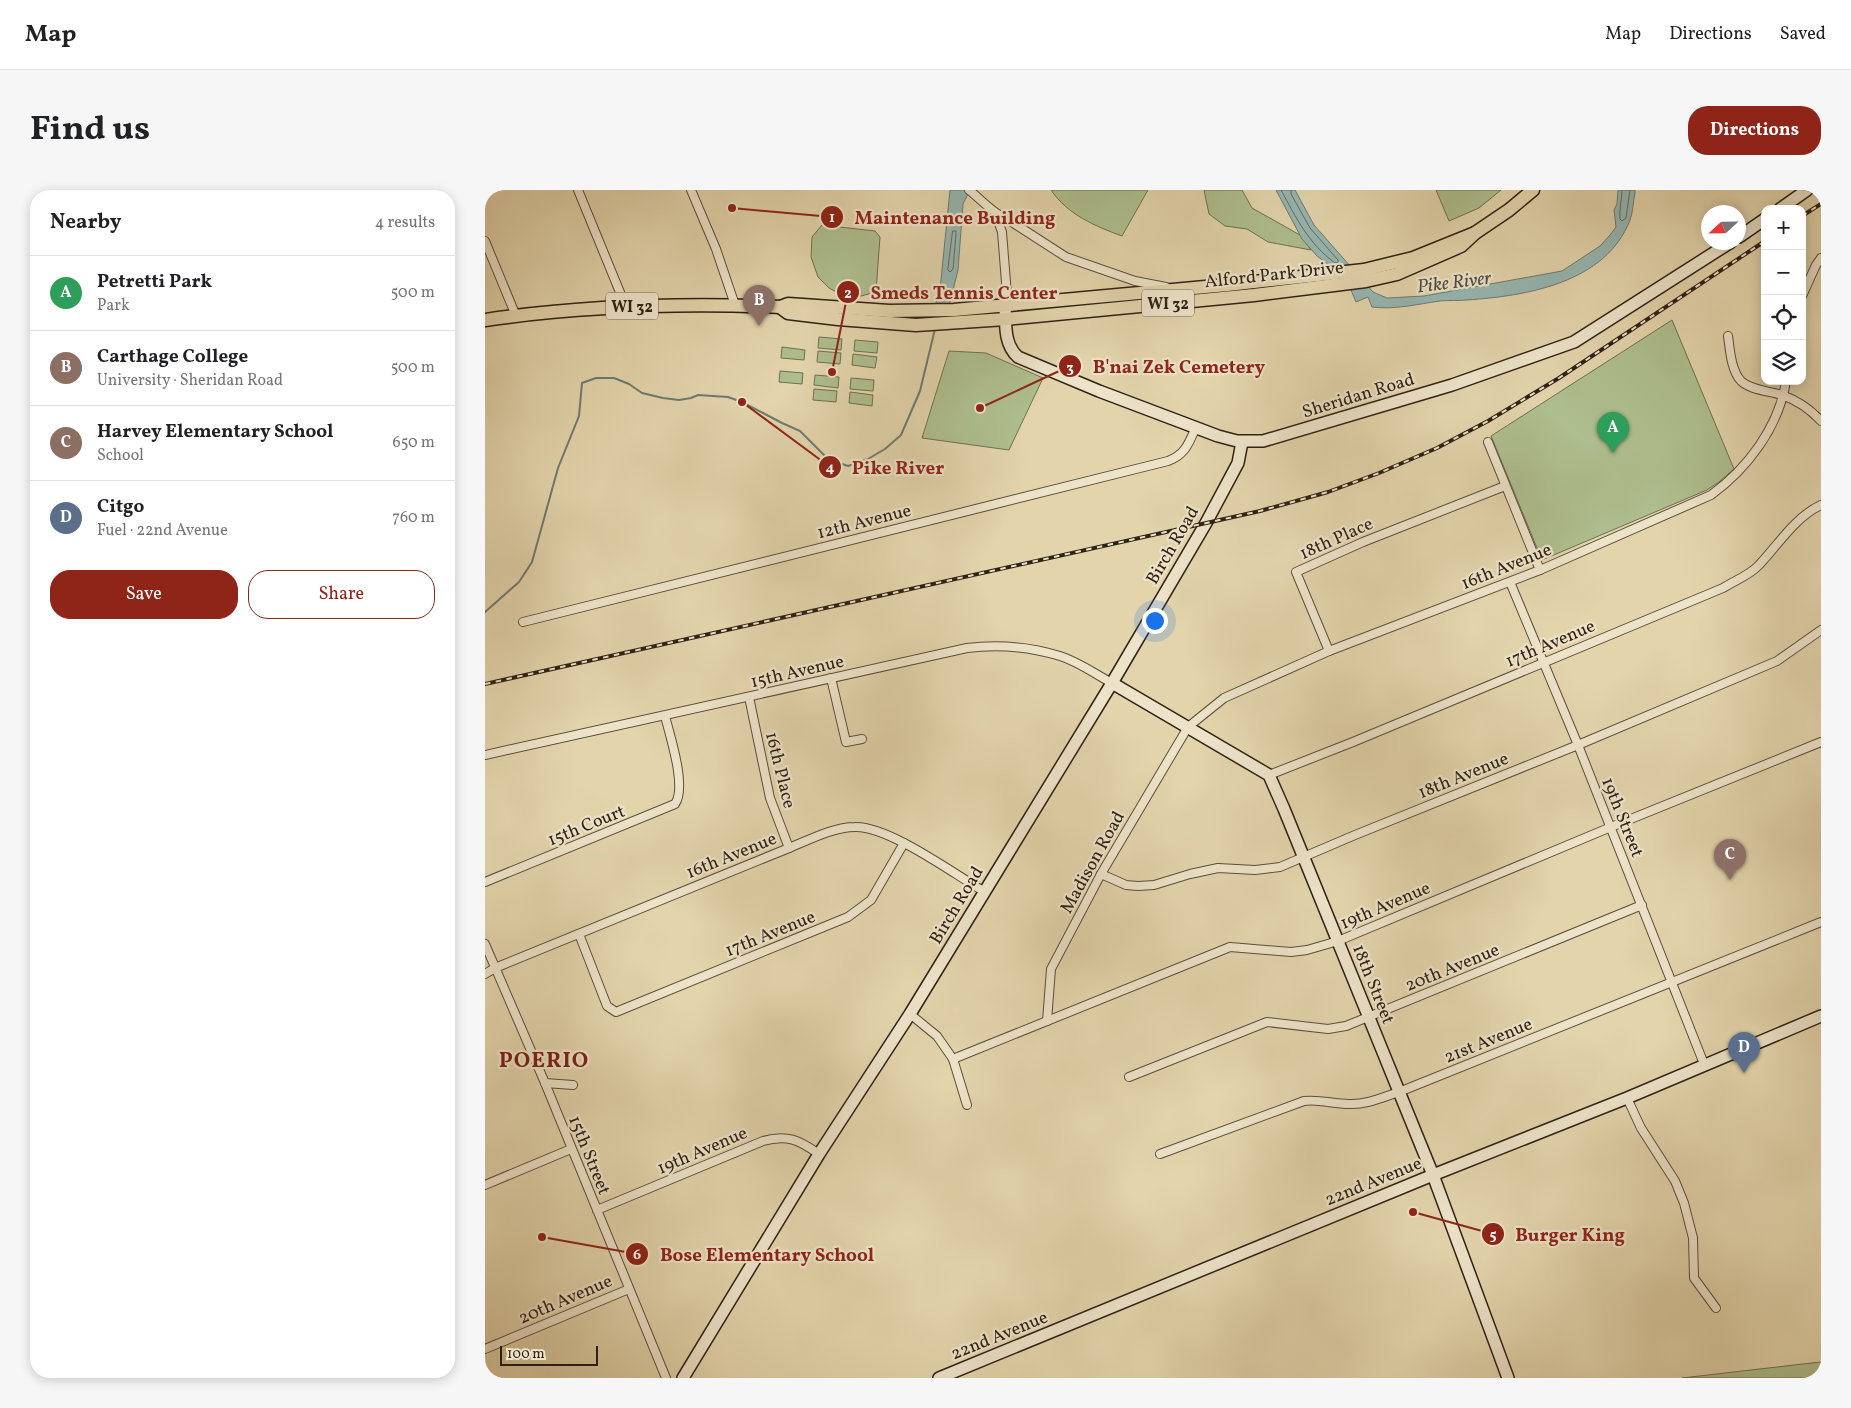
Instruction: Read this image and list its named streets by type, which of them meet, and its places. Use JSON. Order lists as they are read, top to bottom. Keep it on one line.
{"streets":{"main road":["Alford Park Drive","WI 32"],"street":["Sheridan Road","12th Avenue","18th Place","Birch Road","16th Avenue","17th Avenue","15th Avenue","16th Place","18th Avenue","19th Street","15th Court","Madison Road","19th Avenue","20th Avenue","18th Street","21st Avenue","15th Street","22nd Avenue"]},"crossings":[["Alford Park Drive","WI 32"],["Alford Park Drive","Sheridan Road"],["WI 32","Sheridan Road"],["Sheridan Road","12th Avenue"],["Sheridan Road","Birch Road"],["18th Place","16th Avenue"],["Birch Road","16th Avenue"],["Birch Road","15th Avenue"],["Birch Road","19th Avenue"],["16th Avenue","17th Avenue"],["16th Avenue","16th Place"],["16th Avenue","19th Street"],["16th Avenue","Madison Road"],["16th Avenue","15th Street"],["17th Avenue","19th Street"],["17th Avenue","18th Street"],["15th Avenue","16th Place"],["15th Avenue","15th Court"],["18th Avenue","19th Street"],["18th Avenue","Madison Road"],["18th Avenue","18th Street"],["19th Street","19th Avenue"],["19th Street","20th Avenue"],["19th Street","21st Avenue"],["19th Street","22nd Avenue"],["Madison Road","19th Avenue"],["19th Avenue","18th Street"],["19th Avenue","15th Street"],["20th Avenue","18th Street"],["20th Avenue","15th Street"],["18th Street","21st Avenue"],["18th Street","22nd Avenue"]],"districts":["POERIO"],"water":["Pike River"],"places":["Maintenance Building","Smeds Tennis Center","Pike River","B'nai Zek Cemetery","Burger King","Bose Elementary School"],"scale_bar":"100 m","north":"left","page":{"header":"Map","nav":["Map","Directions","Saved"],"title":"Find us","buttons":["Directions",["Save","Share"]],"heading":["Nearby","4 results"],"map_buttons":["+","−"],"list":[{"mark":"A","name":"Petretti Park","note":"Park","value":"500 m"},{"mark":"B","name":"Carthage College","note":"University · Sheridan Road","value":"500 m"},{"mark":"C","name":"Harvey Elementary School","note":"School","value":"650 m"},{"mark":"D","name":"Citgo","note":"Fuel · 22nd Avenue","value":"760 m"}],"pins":["B","A","C","D"],"scale":"100 m"}}
